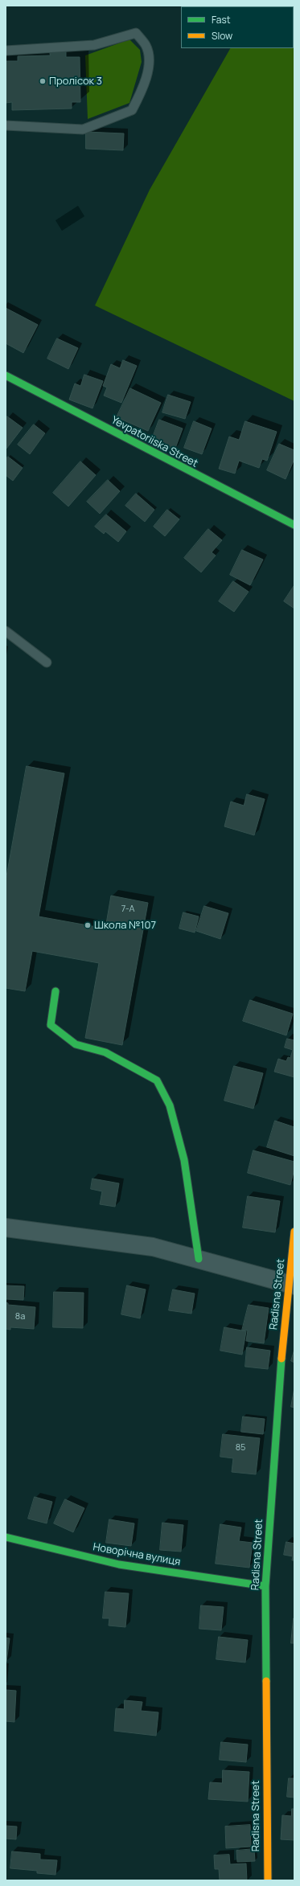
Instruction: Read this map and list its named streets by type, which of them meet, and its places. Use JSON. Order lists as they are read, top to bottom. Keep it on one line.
{"streets":{"street":["Yevpatoriiska Street","Radisna Street","Новорічна вулиця"]},"crossings":[["Radisna Street","Новорічна вулиця"]],"places":["Пролісок 3","Школа №107"],"house_numbers":["7-А","8а","85"],"legend":["Fast","Slow"]}
